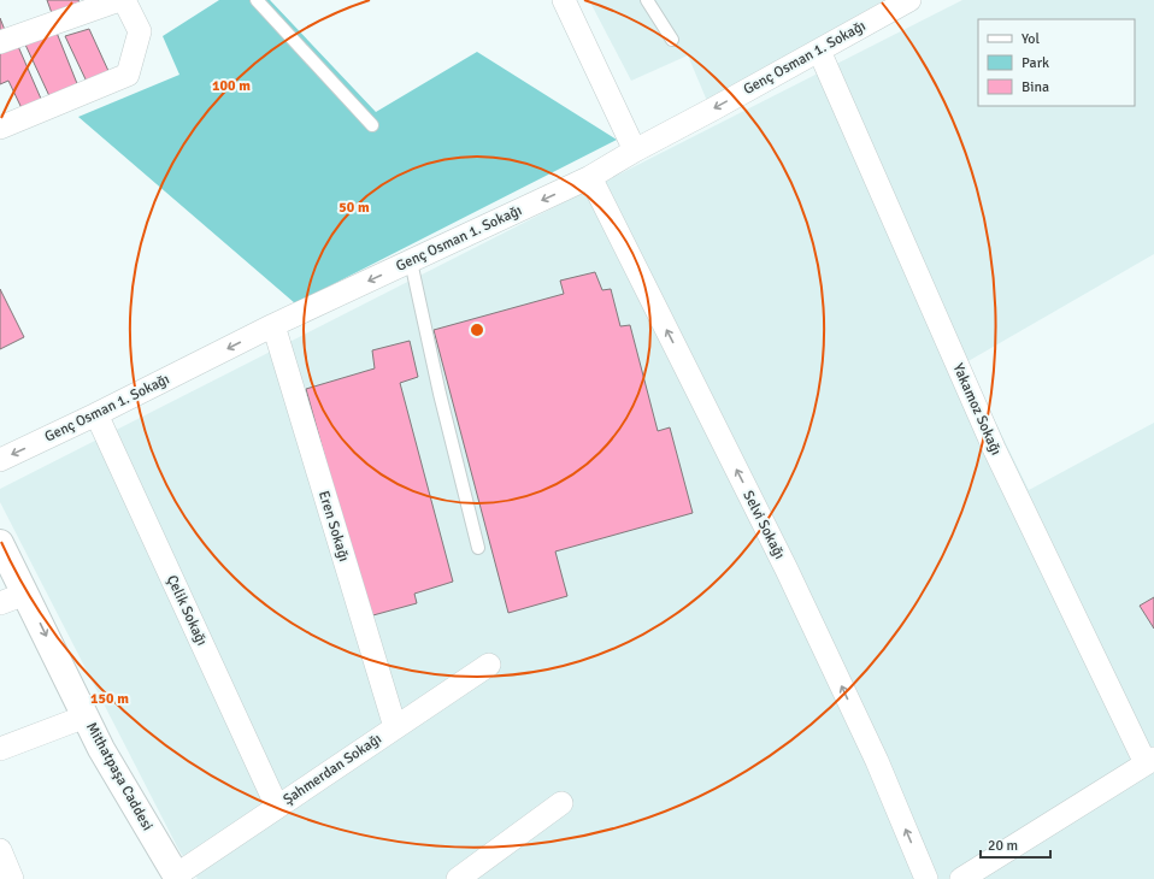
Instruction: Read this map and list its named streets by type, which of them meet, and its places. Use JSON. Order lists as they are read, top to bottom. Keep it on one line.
{"streets":{"main road":["Mithatpaşa Caddesi"],"street":["Genç Osman 1. Sokağı","Yakamoz Sokağı","Selvi Sokağı","Eren Sokağı","Çelik Sokağı","Şahmerdan Sokağı"]},"crossings":[["Genç Osman 1. Sokağı","Yakamoz Sokağı"],["Genç Osman 1. Sokağı","Selvi Sokağı"],["Genç Osman 1. Sokağı","Eren Sokağı"],["Genç Osman 1. Sokağı","Çelik Sokağı"],["Eren Sokağı","Şahmerdan Sokağı"],["Çelik Sokağı","Şahmerdan Sokağı"],["Şahmerdan Sokağı","Mithatpaşa Caddesi"]],"one_way":["Genç Osman 1. Sokağı","Selvi Sokağı","Mithatpaşa Caddesi"],"legend":["Yol","Park","Bina"],"scale_bar":"20 m","rings":["100 m","50 m","150 m"]}
